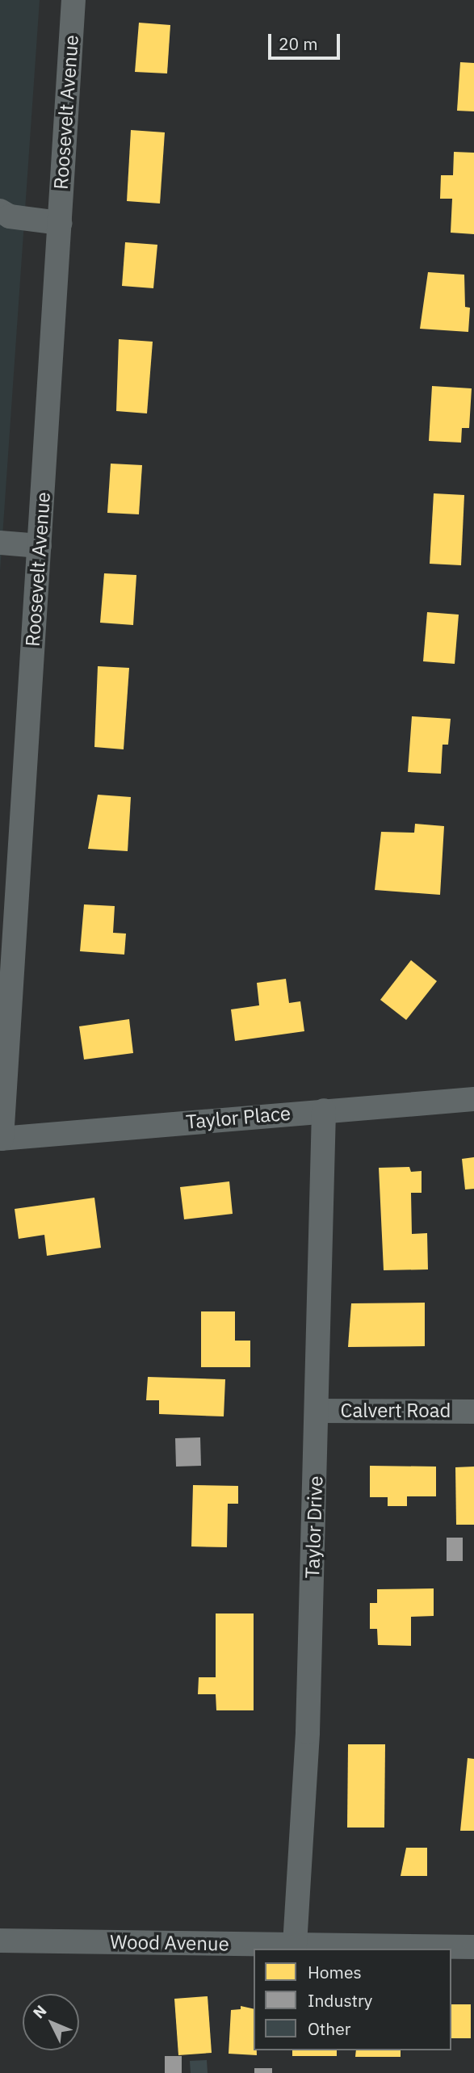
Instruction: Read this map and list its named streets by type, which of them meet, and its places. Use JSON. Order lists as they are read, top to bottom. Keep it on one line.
{"streets":{"street":["Roosevelt Avenue","Taylor Place","Calvert Road","Taylor Drive","Wood Avenue"]},"crossings":[["Roosevelt Avenue","Taylor Place"],["Taylor Place","Taylor Drive"],["Calvert Road","Taylor Drive"],["Taylor Drive","Wood Avenue"]],"legend":["Homes","Industry","Other"],"scale_bar":"20 m","north":"top left"}
